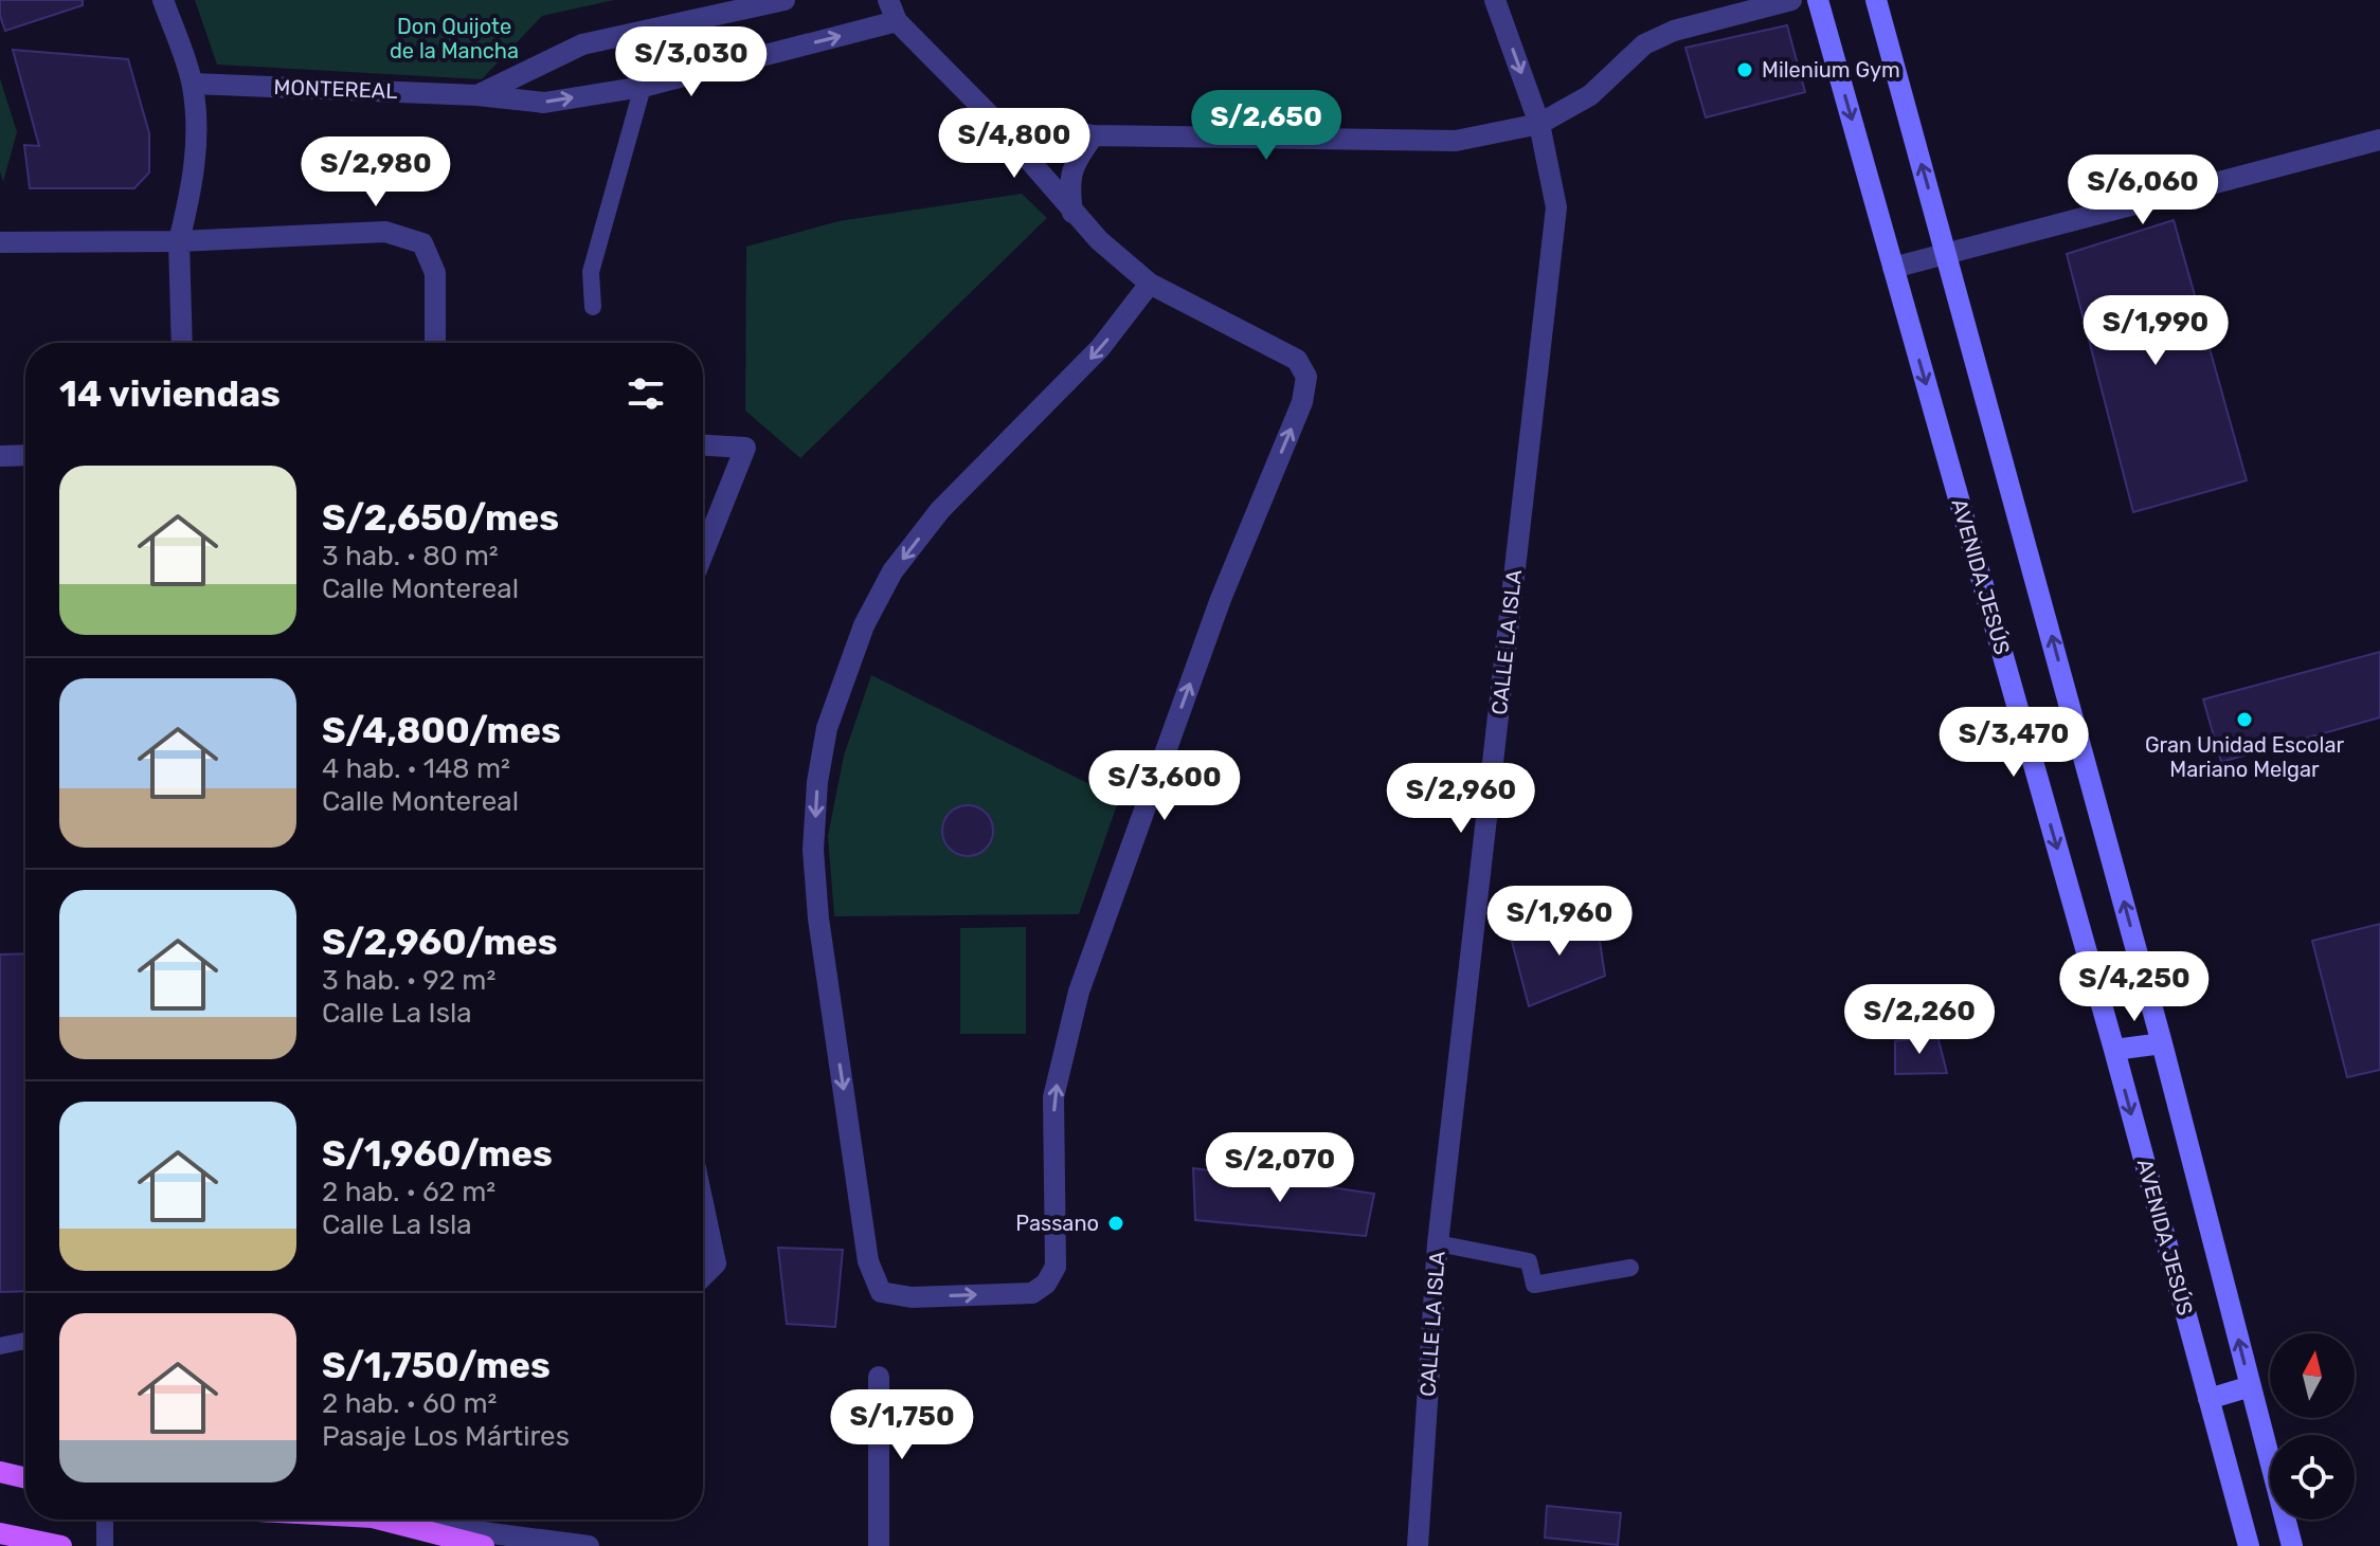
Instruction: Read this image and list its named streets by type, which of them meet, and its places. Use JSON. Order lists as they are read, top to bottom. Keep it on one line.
{"streets":{"main road":["AVENIDA JESÚS"],"street":["MONTEREAL","CALLE LA ISLA"]},"parks":["Don Quijote de la Mancha"],"places":["Milenium Gym","Gran Unidad Escolar Mariano Melgar","Passano"],"north":"top","page":{"price":["S/3,030","S/2,650","S/4,800","S/2,980","S/6,060","S/1,990","S/3,470","S/3,600","S/2,960","S/1,960","S/4,250","S/2,260","S/2,070","S/1,750"],"heading":"14 viviendas","list":[{"name":"S/2,650/mes","note":"3 hab. · 80 m² · Calle Montereal"},{"name":"S/4,800/mes","note":"4 hab. · 148 m² · Calle Montereal"},{"name":"S/2,960/mes","note":"3 hab. · 92 m² · Calle La Isla"},{"name":"S/1,960/mes","note":"2 hab. · 62 m² · Calle La Isla"},{"name":"S/1,750/mes","note":"2 hab. · 60 m² · Pasaje Los Mártires"}]}}
